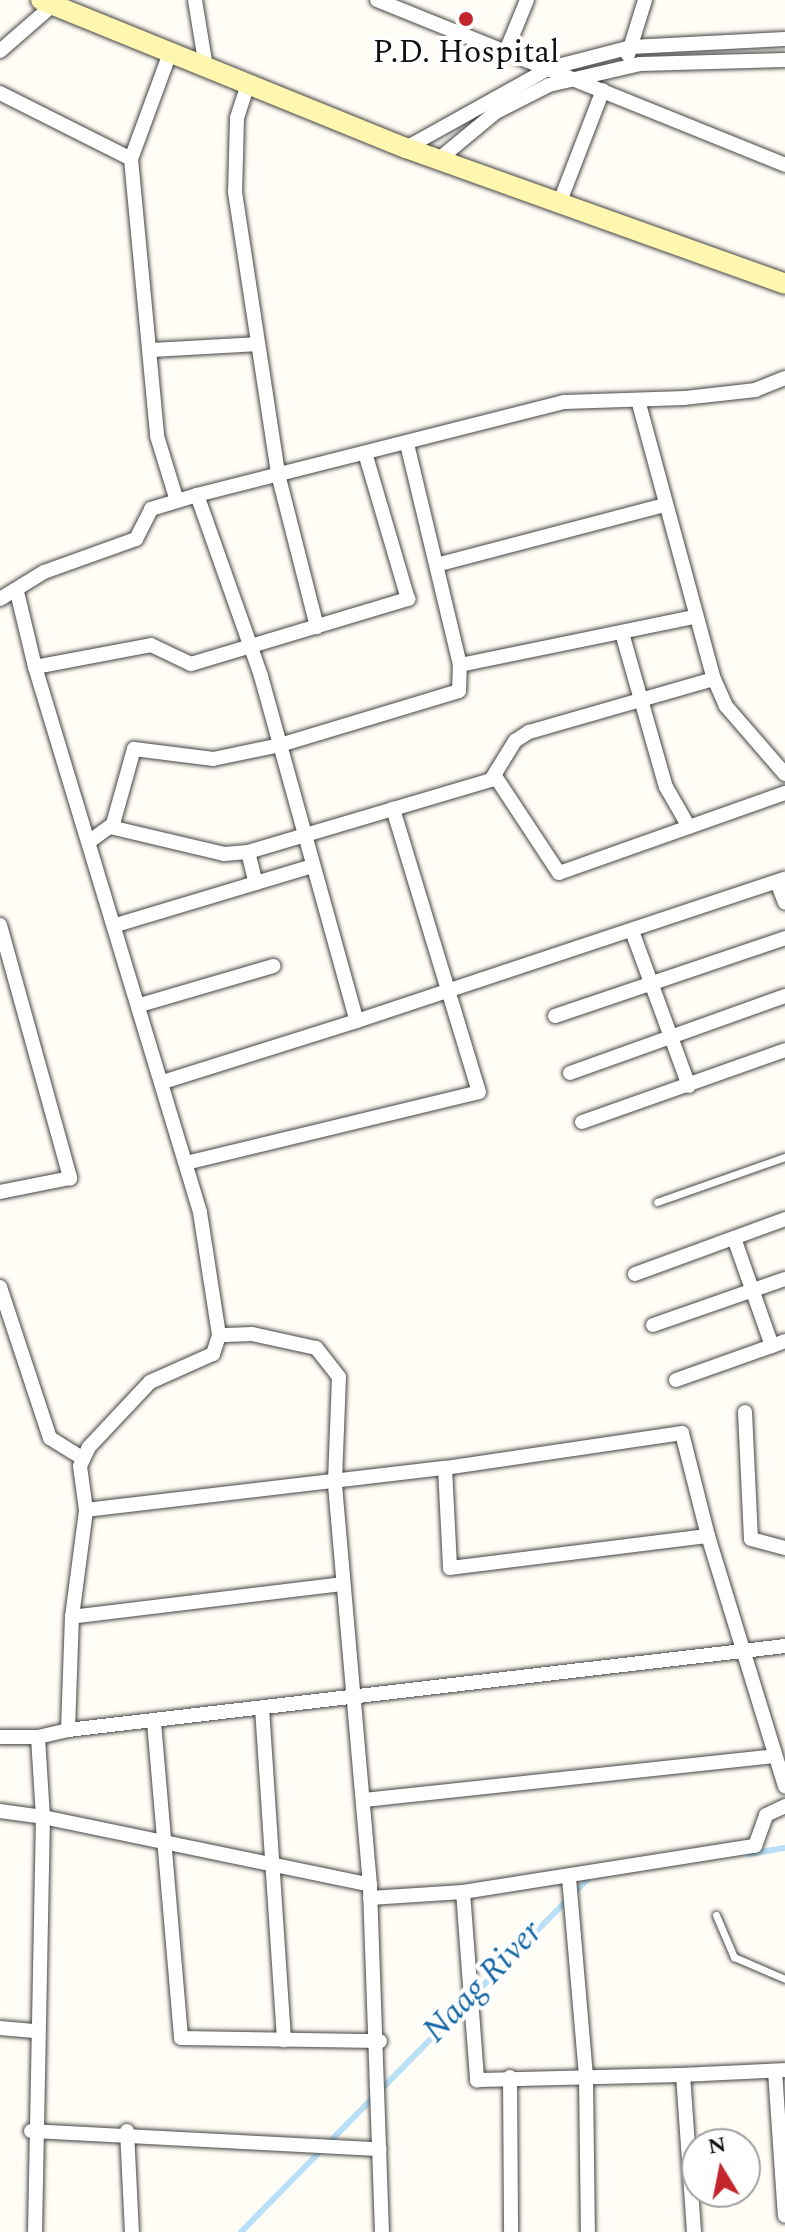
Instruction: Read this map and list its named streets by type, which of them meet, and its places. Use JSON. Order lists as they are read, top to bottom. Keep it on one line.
{"water":["Naag River"],"places":["P.D. Hospital"],"north":"top"}
